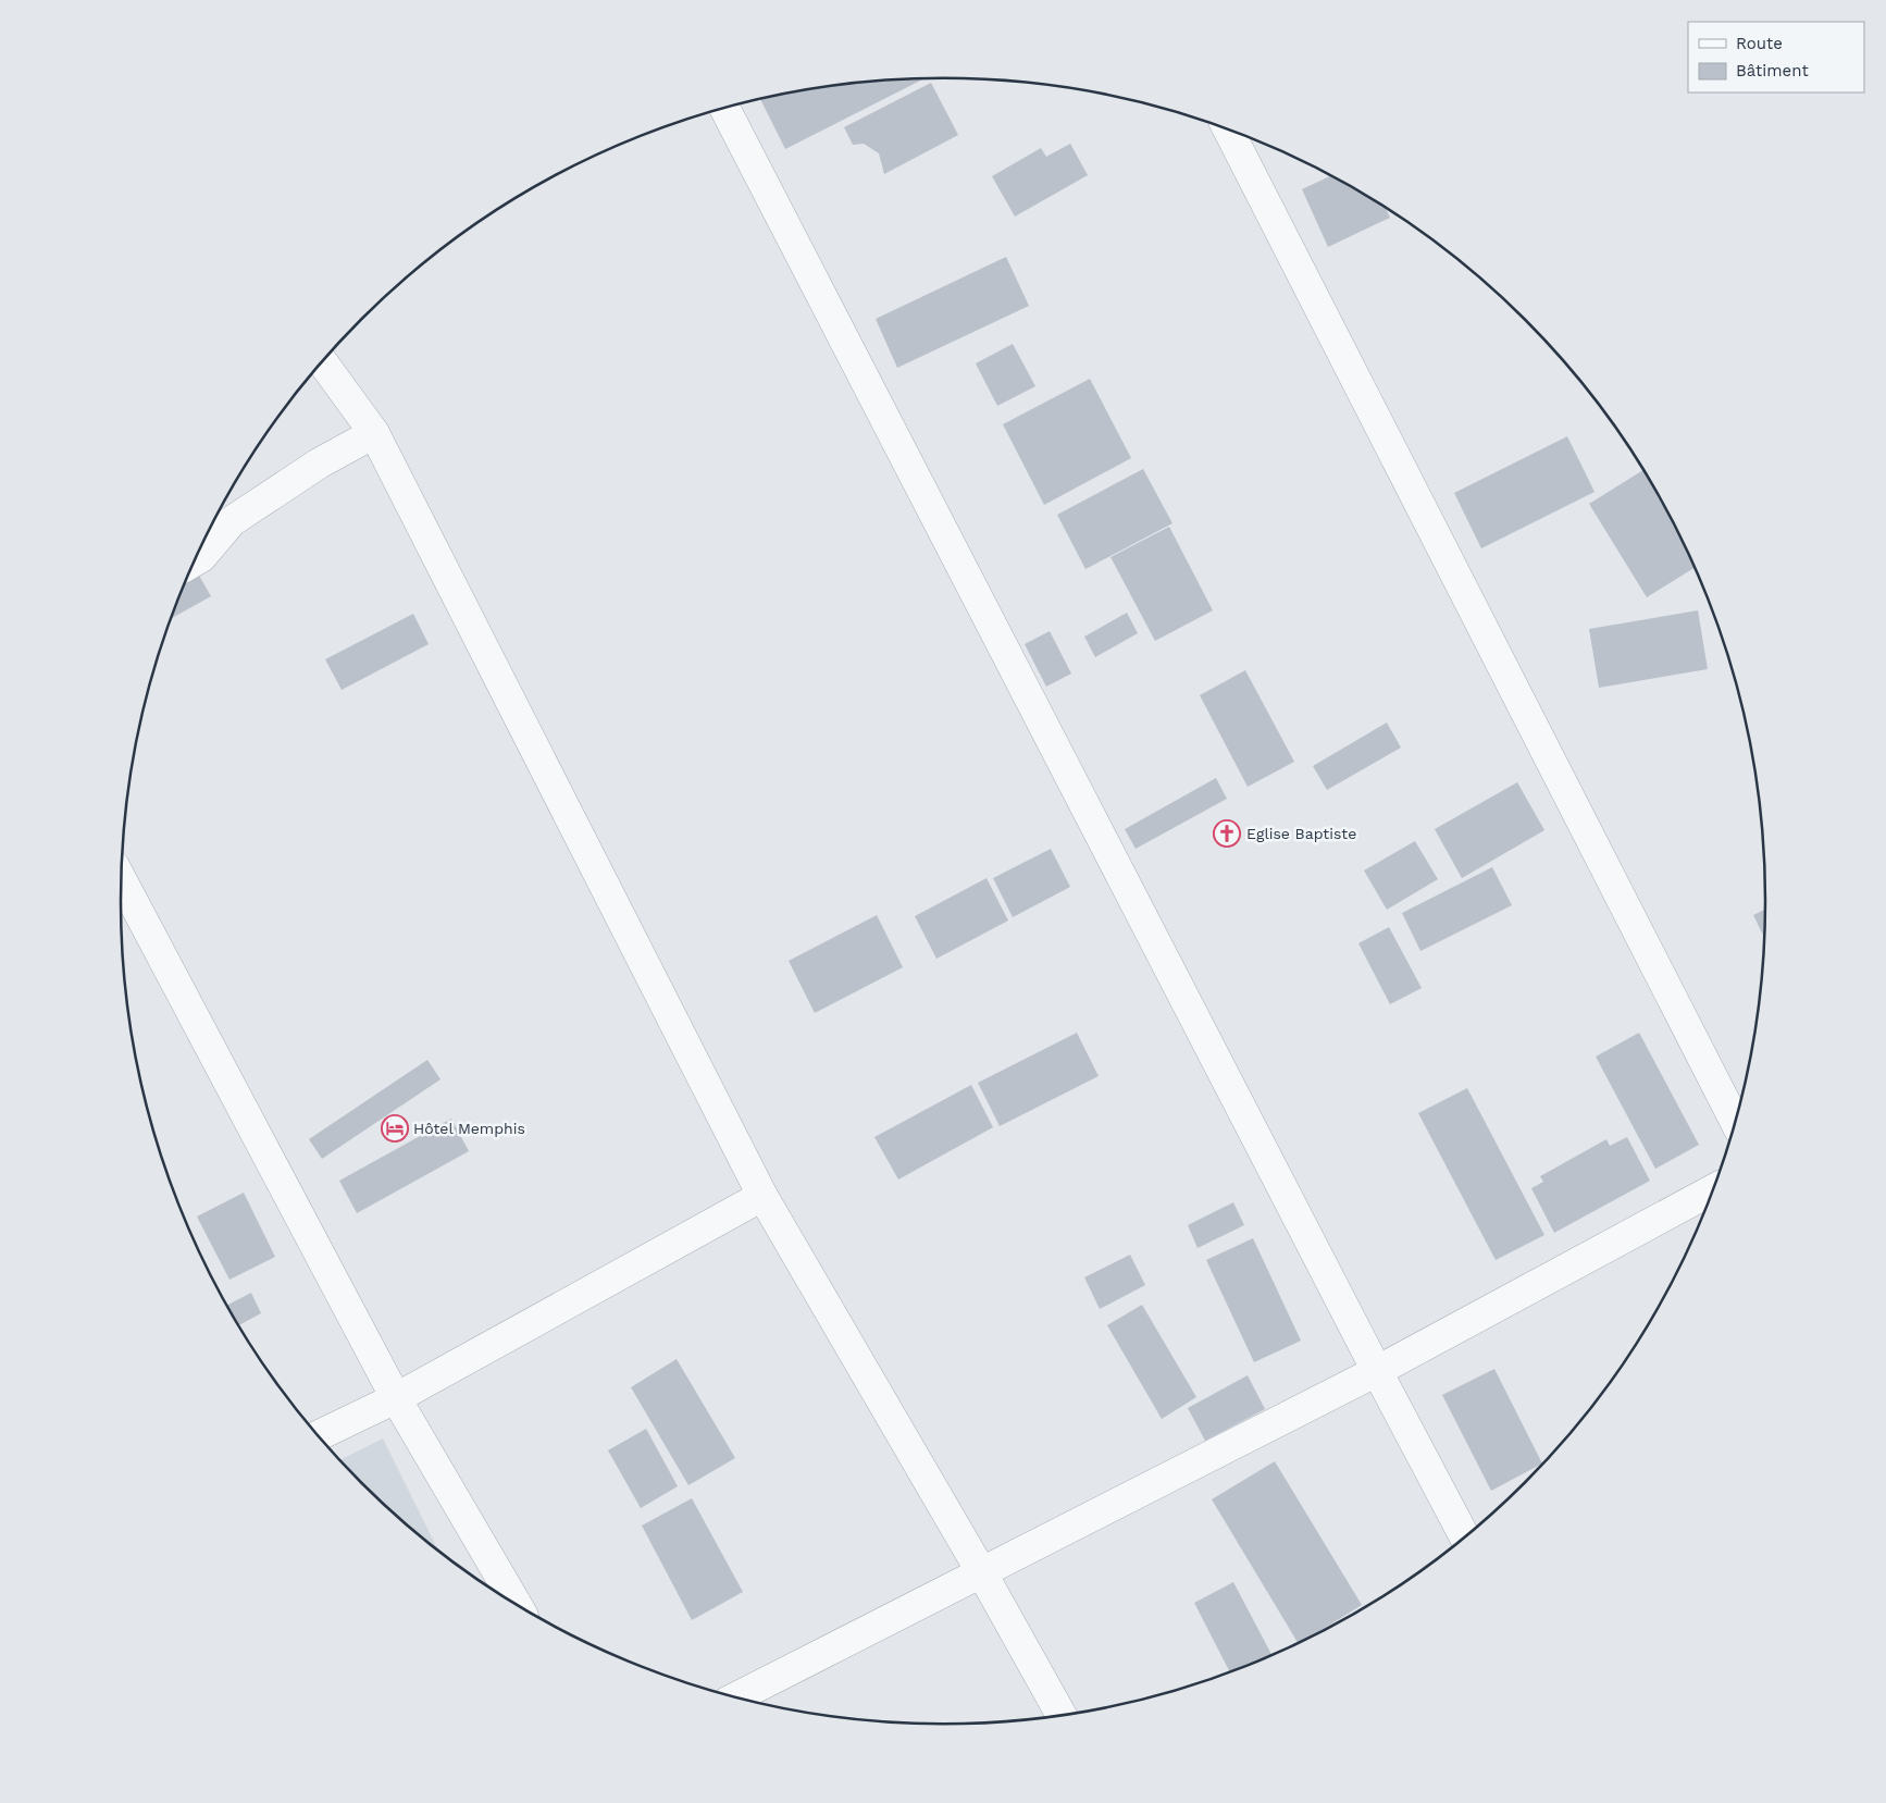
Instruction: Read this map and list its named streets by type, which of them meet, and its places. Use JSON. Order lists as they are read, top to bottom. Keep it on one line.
{"places":{"church":["Eglise Baptiste"],"hotel":["Hôtel Memphis"]},"legend":["Route","Bâtiment"]}
